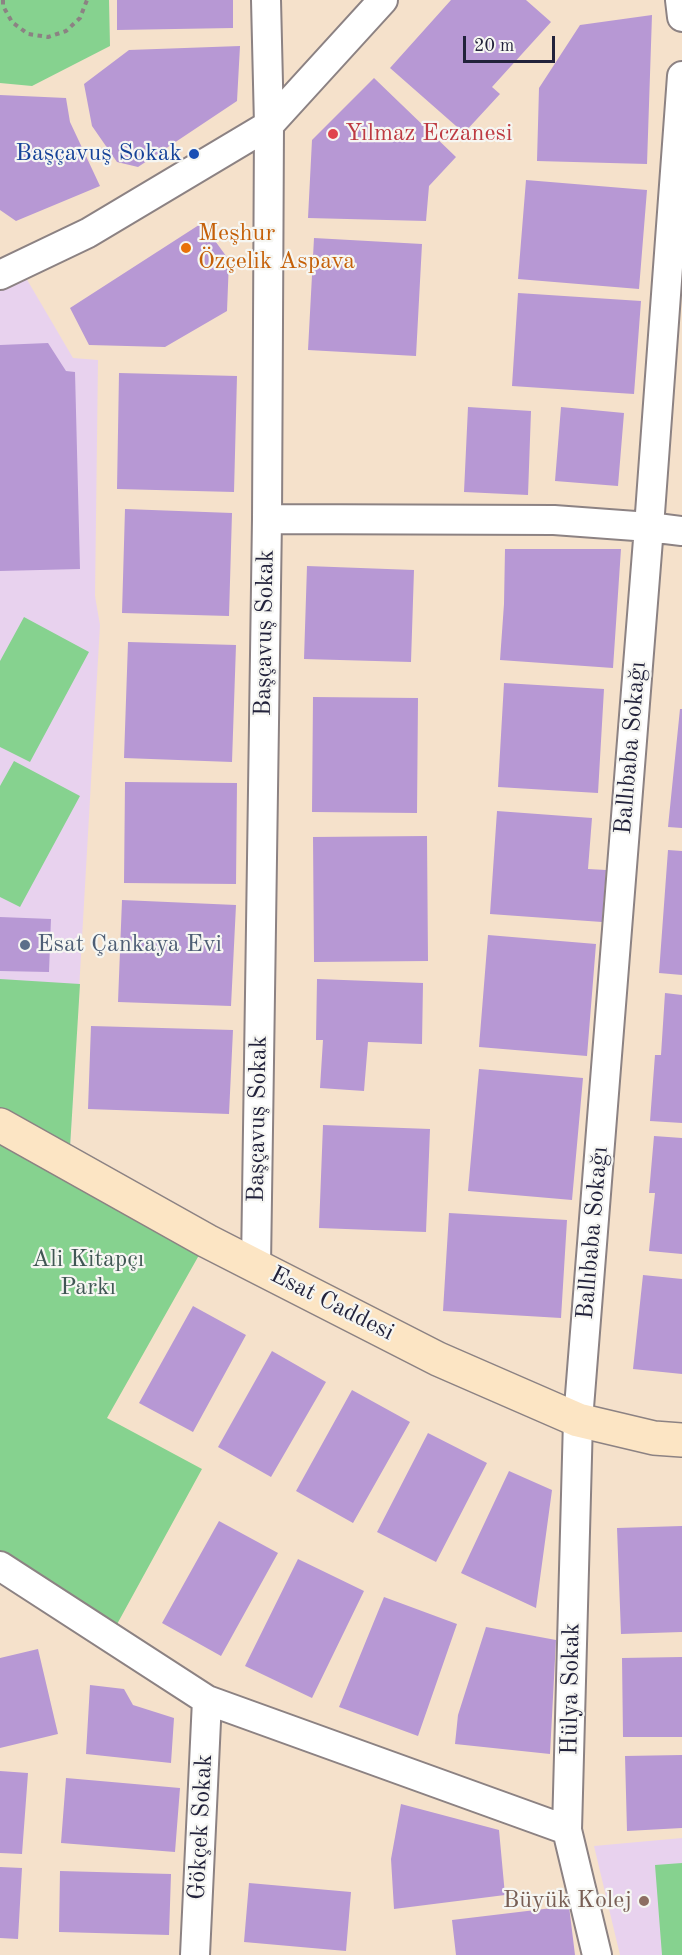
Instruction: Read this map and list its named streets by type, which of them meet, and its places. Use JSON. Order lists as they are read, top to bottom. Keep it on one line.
{"streets":{"main road":["Esat Caddesi"],"street":["Başçavuş Sokak","Ballıbaba Sokağı","Hülya Sokak","Gökçek Sokak"]},"crossings":[["Başçavuş Sokak","Esat Caddesi"],["Ballıbaba Sokağı","Esat Caddesi"],["Ballıbaba Sokağı","Hülya Sokak"],["Esat Caddesi","Hülya Sokak"]],"parks":["Ali Kitapçı Parkı"],"places":["Yılmaz Eczanesi","Başçavuş Sokak","Meşhur Özçelik Aspava","Esat Çankaya Evi","Büyük Kolej"],"scale_bar":"20 m"}
